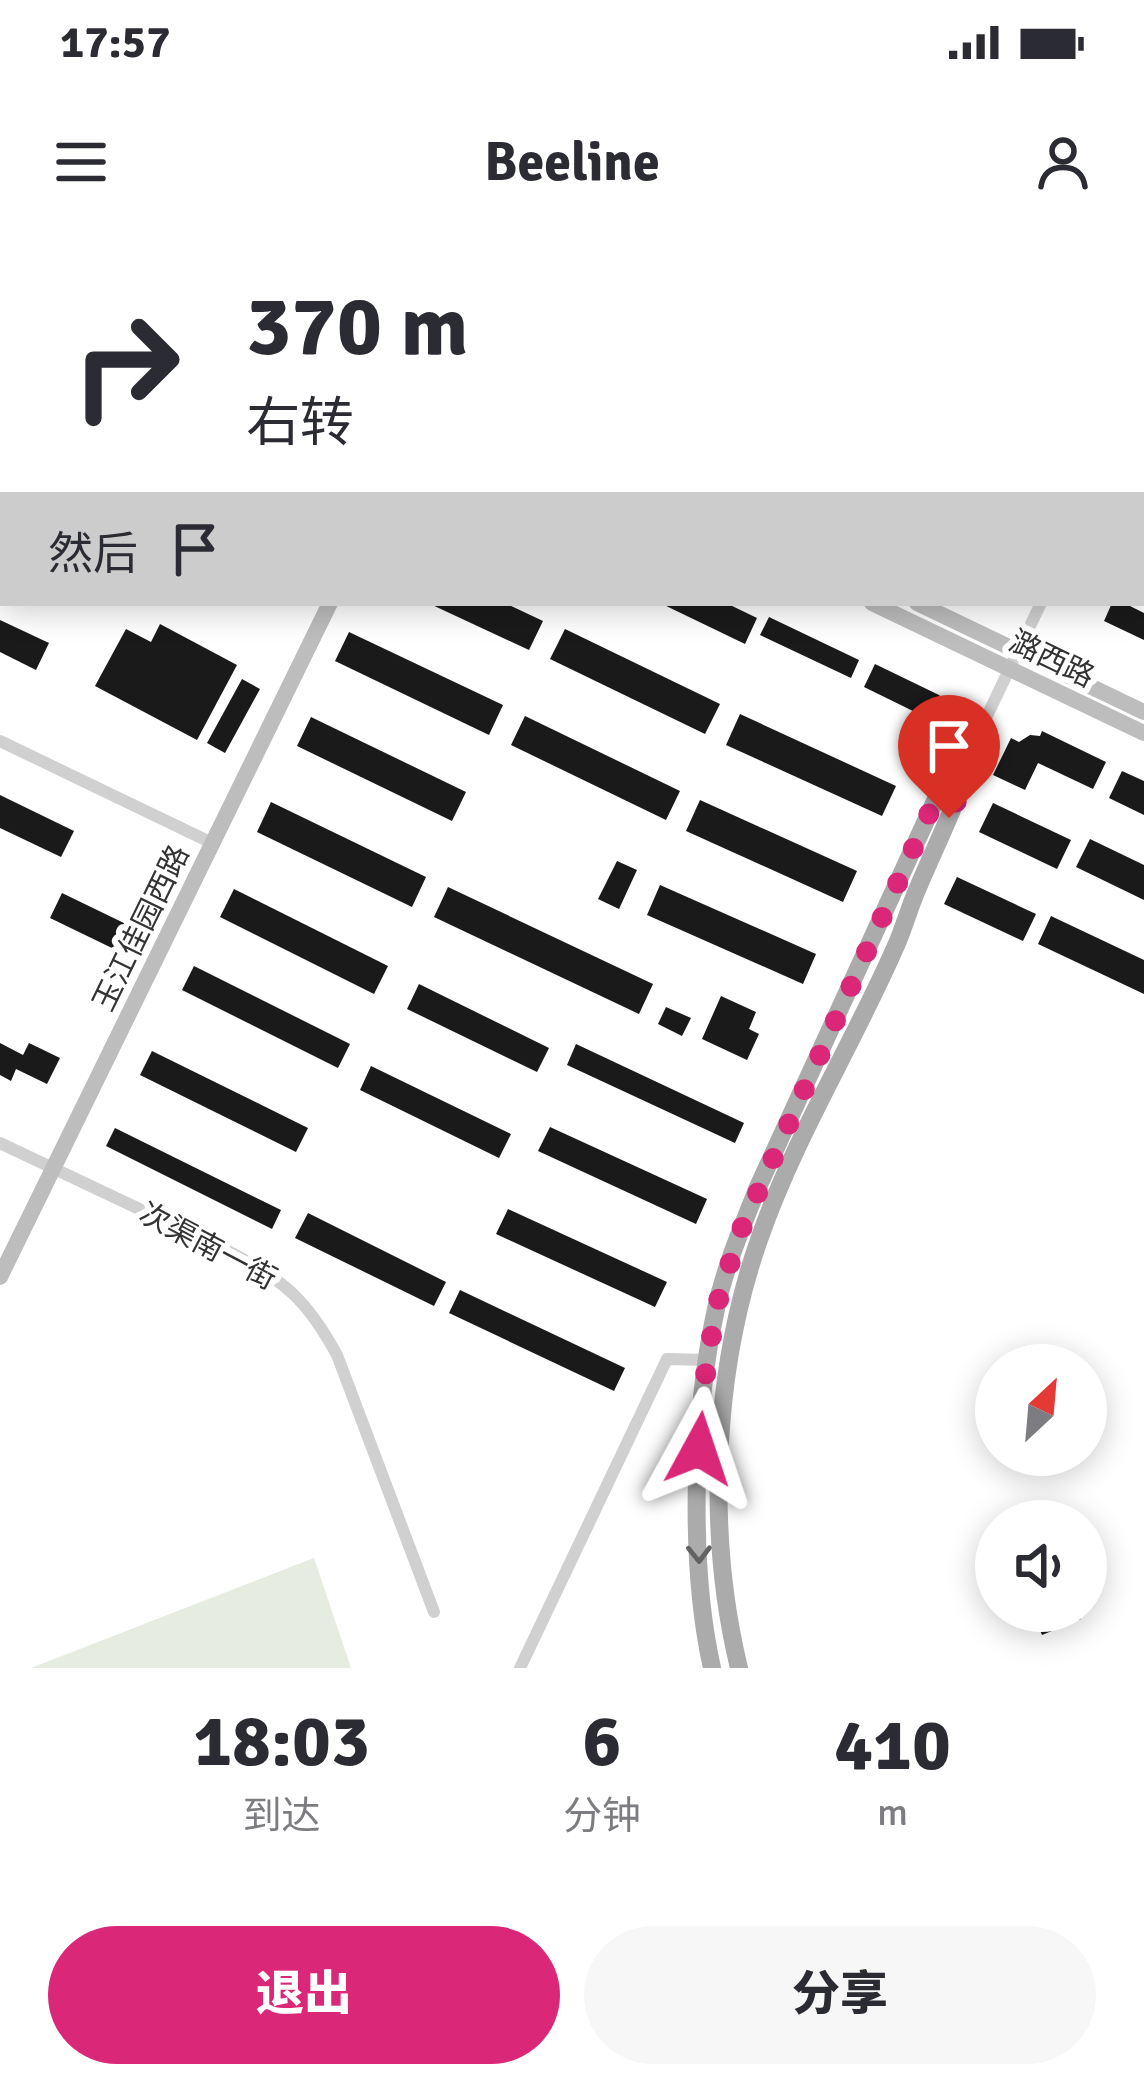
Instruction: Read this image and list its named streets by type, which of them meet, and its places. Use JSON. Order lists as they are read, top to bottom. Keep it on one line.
{"streets":{"street":["潞西路","玉江佳园西路","次渠南一街"]},"crossings":[["玉江佳园西路","次渠南一街"]],"north":"top right","page":{"status":"17:57","header":"Beeline","turn":["370 m","右转"],"then":"然后","eta":["18:03","到达","6","分钟","410","m"],"buttons":["退出","分享"]}}
